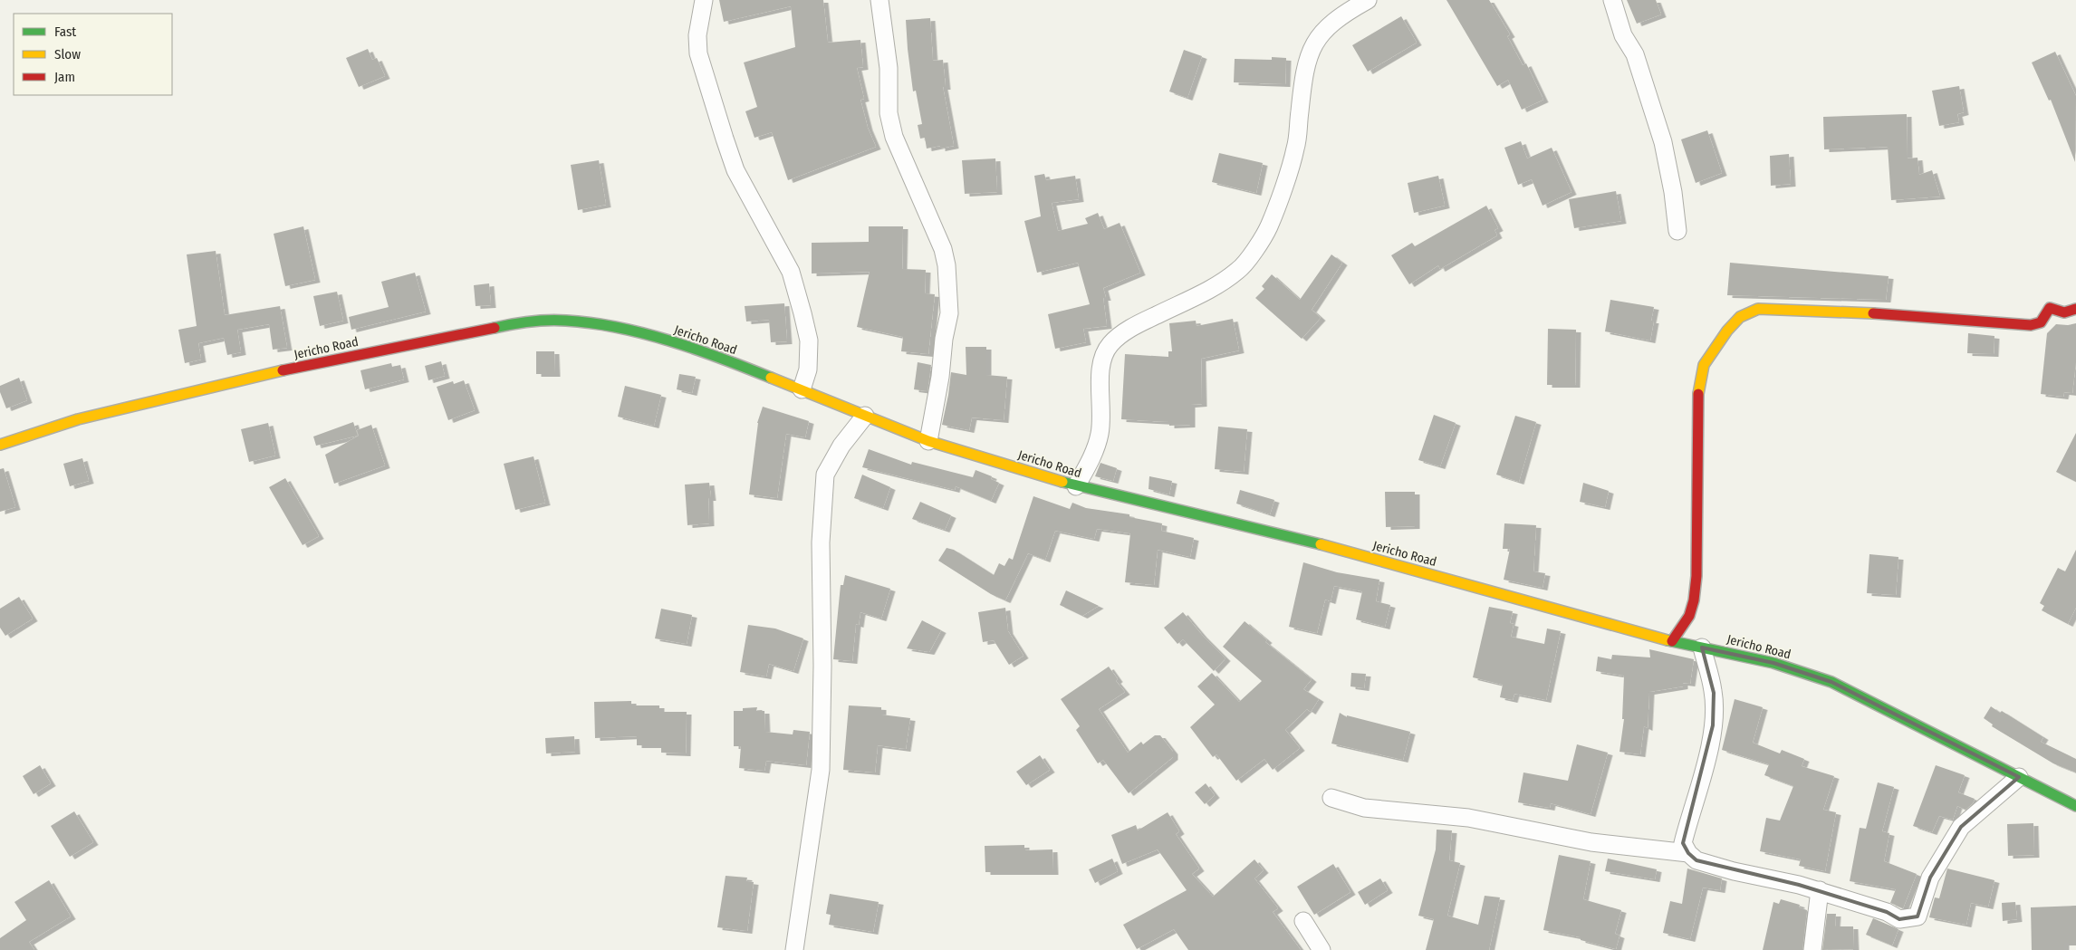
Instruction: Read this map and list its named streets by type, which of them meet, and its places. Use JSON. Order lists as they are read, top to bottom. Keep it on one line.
{"streets":{"street":["Jericho Road"]},"legend":["Fast","Slow","Jam"]}
